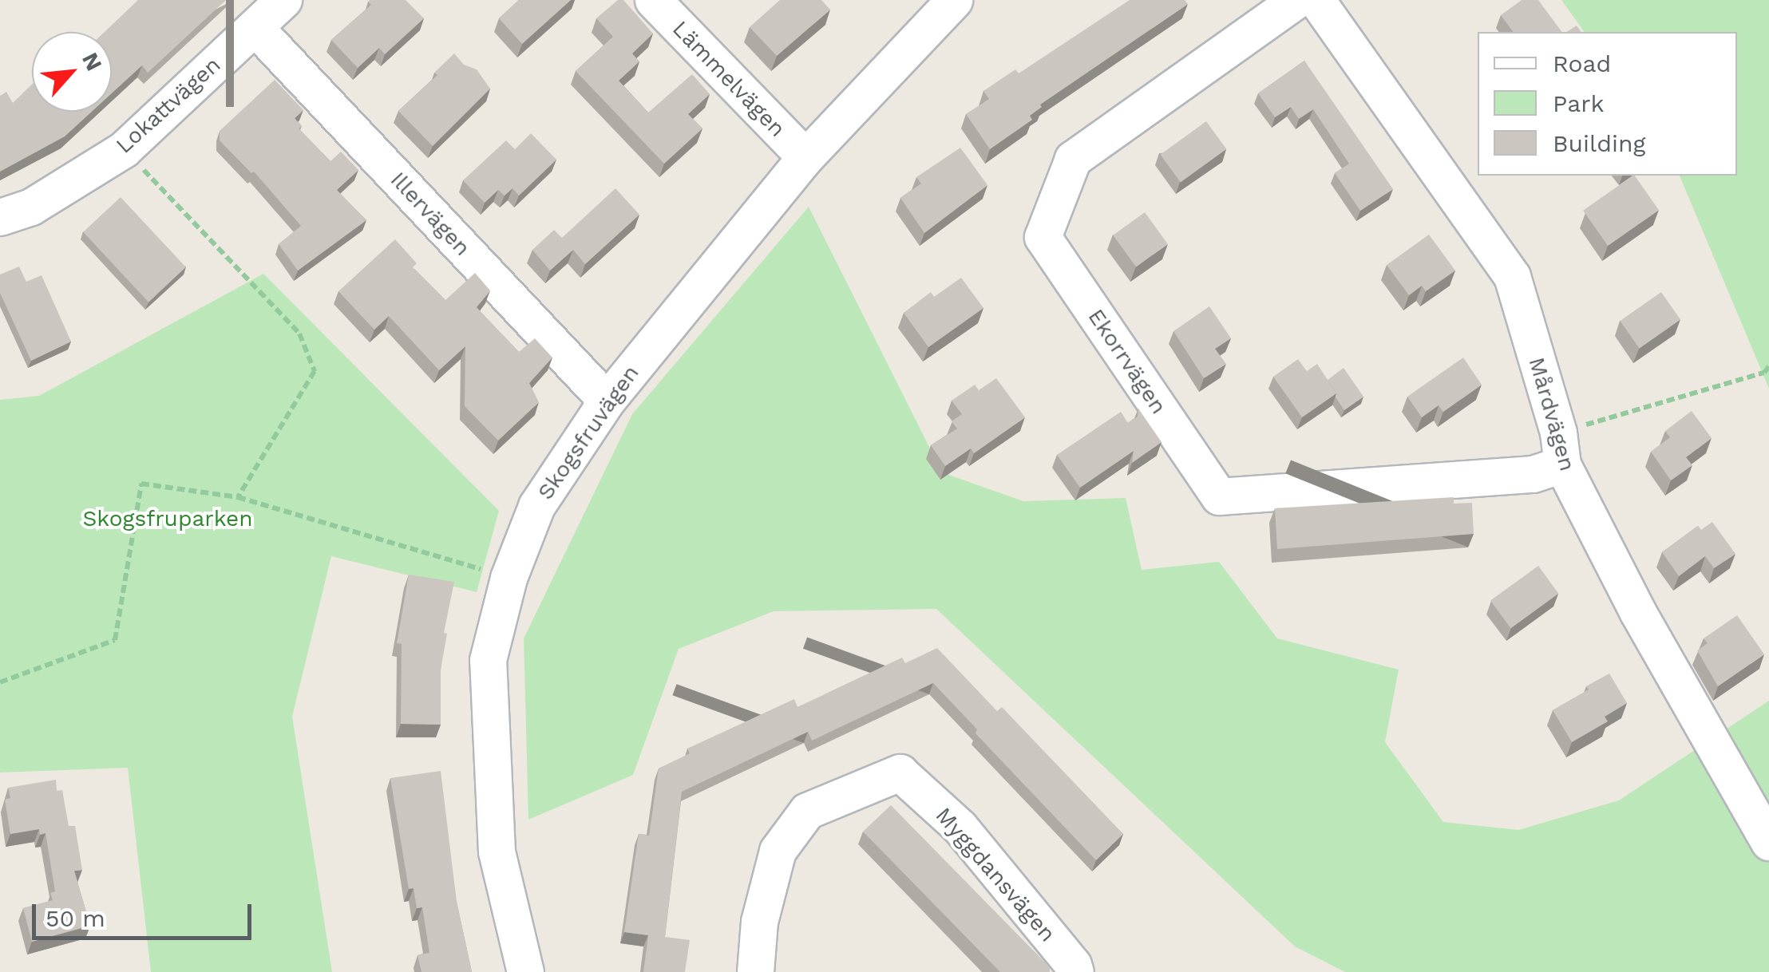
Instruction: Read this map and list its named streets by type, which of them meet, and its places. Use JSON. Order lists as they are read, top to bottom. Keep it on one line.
{"streets":{"street":["Lämmelvägen","Lokattvägen","Illervägen","Ekorrvägen","Mårdvägen","Skogsfruvägen","Myggdansvägen"]},"crossings":[["Lämmelvägen","Skogsfruvägen"],["Lokattvägen","Illervägen"],["Illervägen","Skogsfruvägen"],["Ekorrvägen","Mårdvägen"]],"parks":["Skogsfruparken"],"legend":["Road","Park","Building"],"scale_bar":"50 m","north":"top right"}
